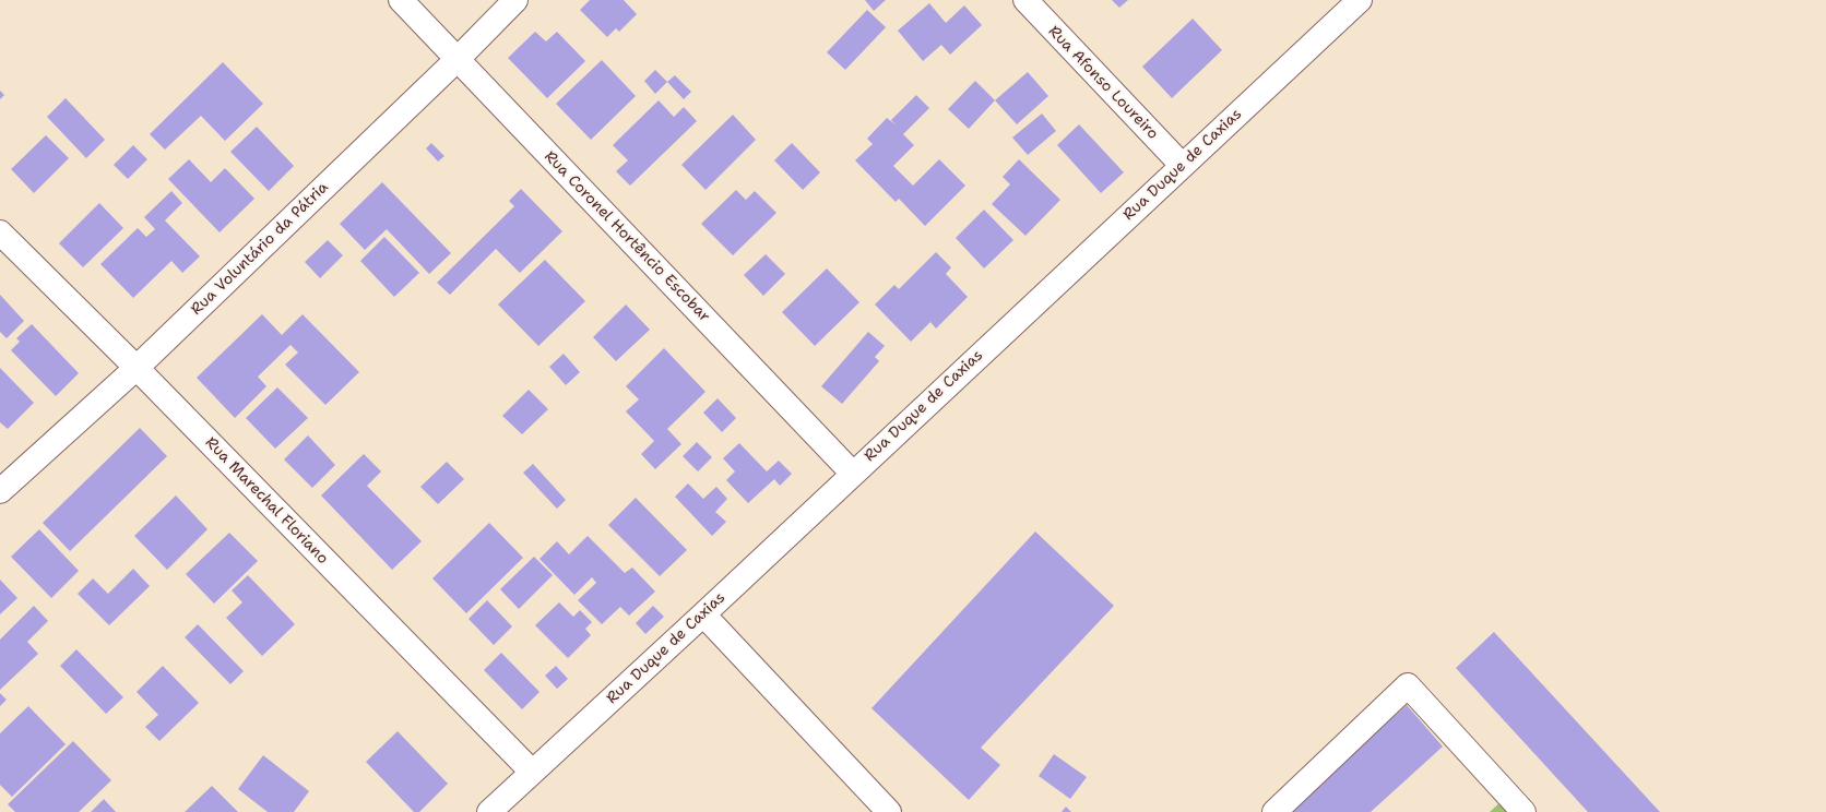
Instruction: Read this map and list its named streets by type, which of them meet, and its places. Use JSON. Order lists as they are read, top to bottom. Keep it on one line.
{"streets":{"street":["Rua Afonso Loureiro","Rua Duque de Caxias","Rua Coronel Hortêncio Escobar","Rua Voluntário da Pátria","Rua Marechal Floriano"]},"crossings":[["Rua Afonso Loureiro","Rua Duque de Caxias"],["Rua Duque de Caxias","Rua Coronel Hortêncio Escobar"],["Rua Duque de Caxias","Rua Marechal Floriano"],["Rua Coronel Hortêncio Escobar","Rua Voluntário da Pátria"],["Rua Voluntário da Pátria","Rua Marechal Floriano"]]}
